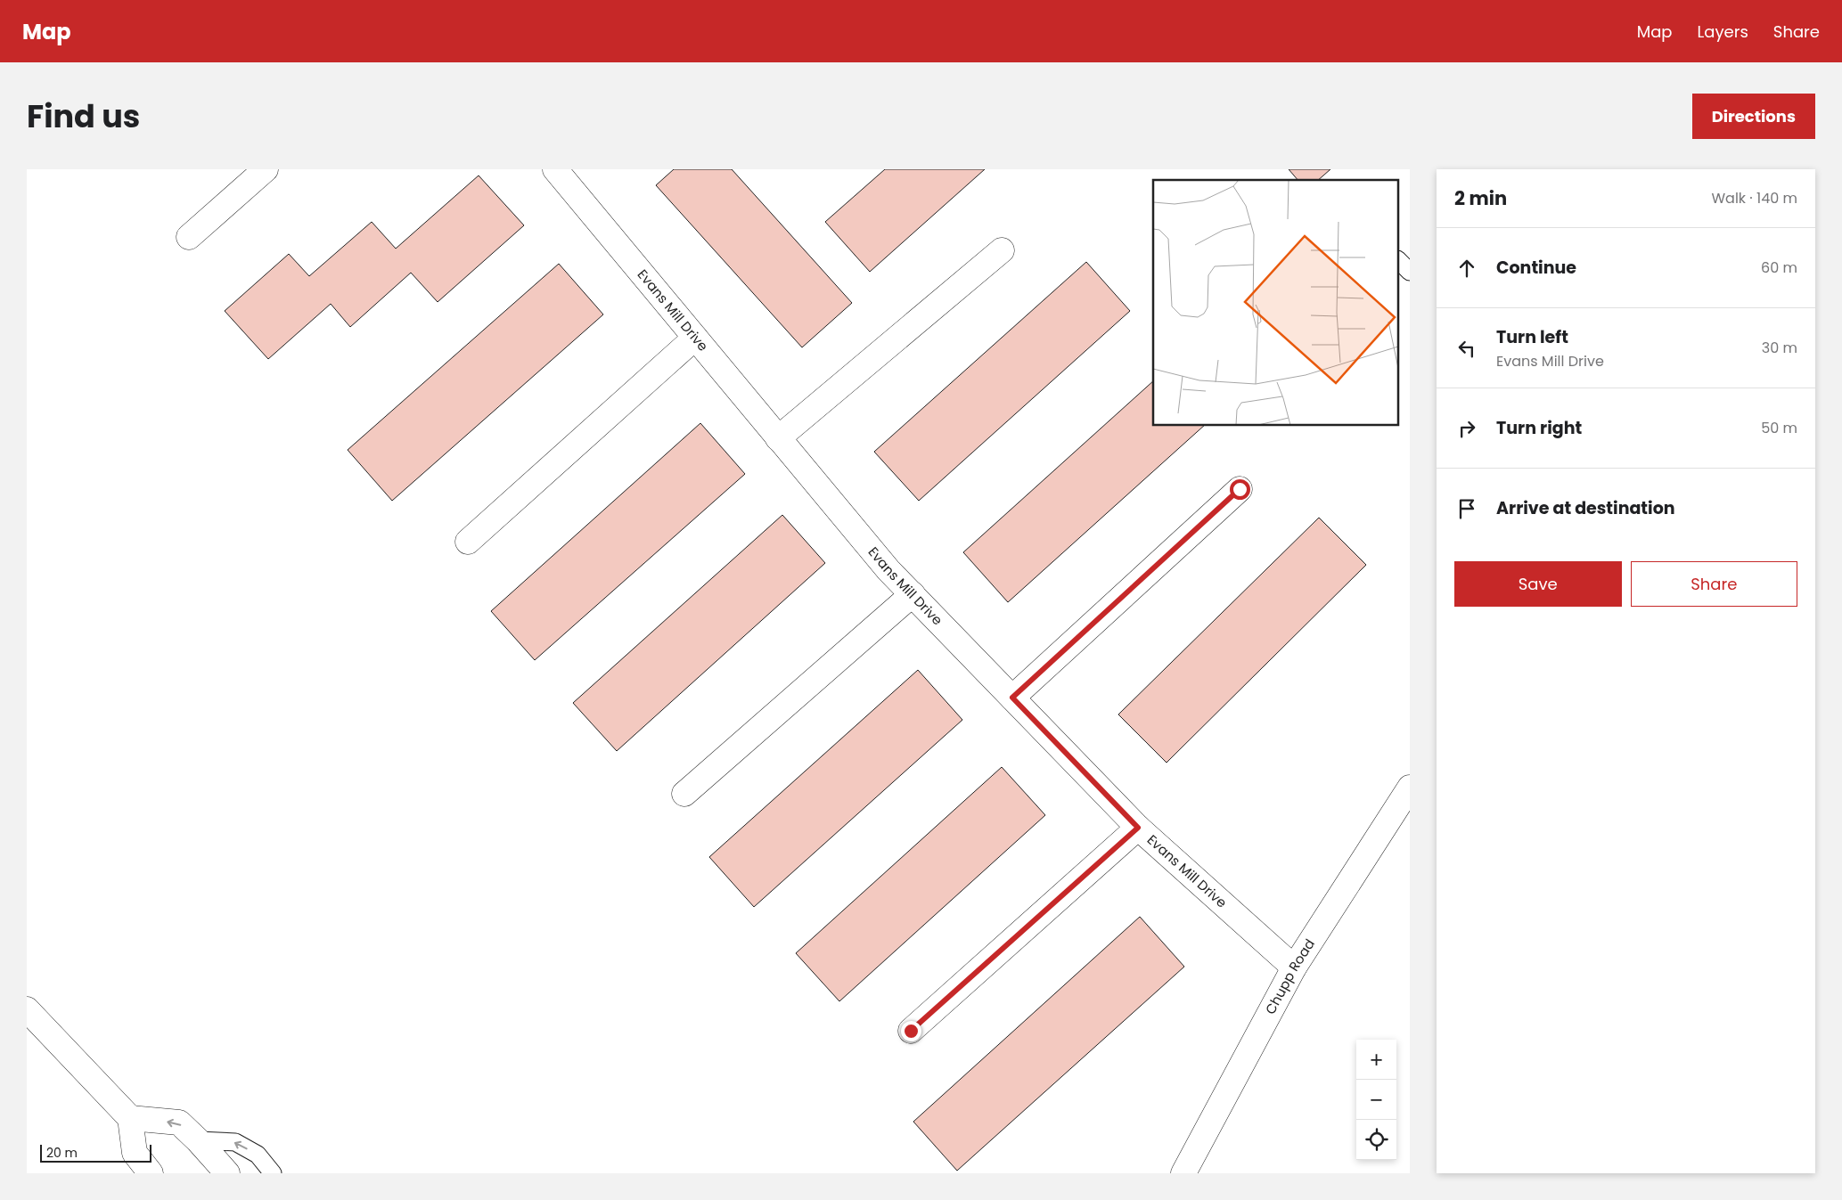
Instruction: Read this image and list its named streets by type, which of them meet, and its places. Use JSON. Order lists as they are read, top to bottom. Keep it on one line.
{"streets":{"street":["Evans Mill Drive","Chupp Road"]},"crossings":[["Evans Mill Drive","Chupp Road"]],"scale_bar":"20 m","page":{"header":"Map","nav":["Map","Layers","Share"],"title":"Find us","buttons":["Directions",["Save","Share"]],"heading":["2 min","Walk · 140 m"],"list":[["Continue","60 m"],["Turn left","Evans Mill Drive","30 m"],["Turn right","50 m"],"Arrive at destination"],"map_buttons":["+","−"],"scale":"20 m"}}
